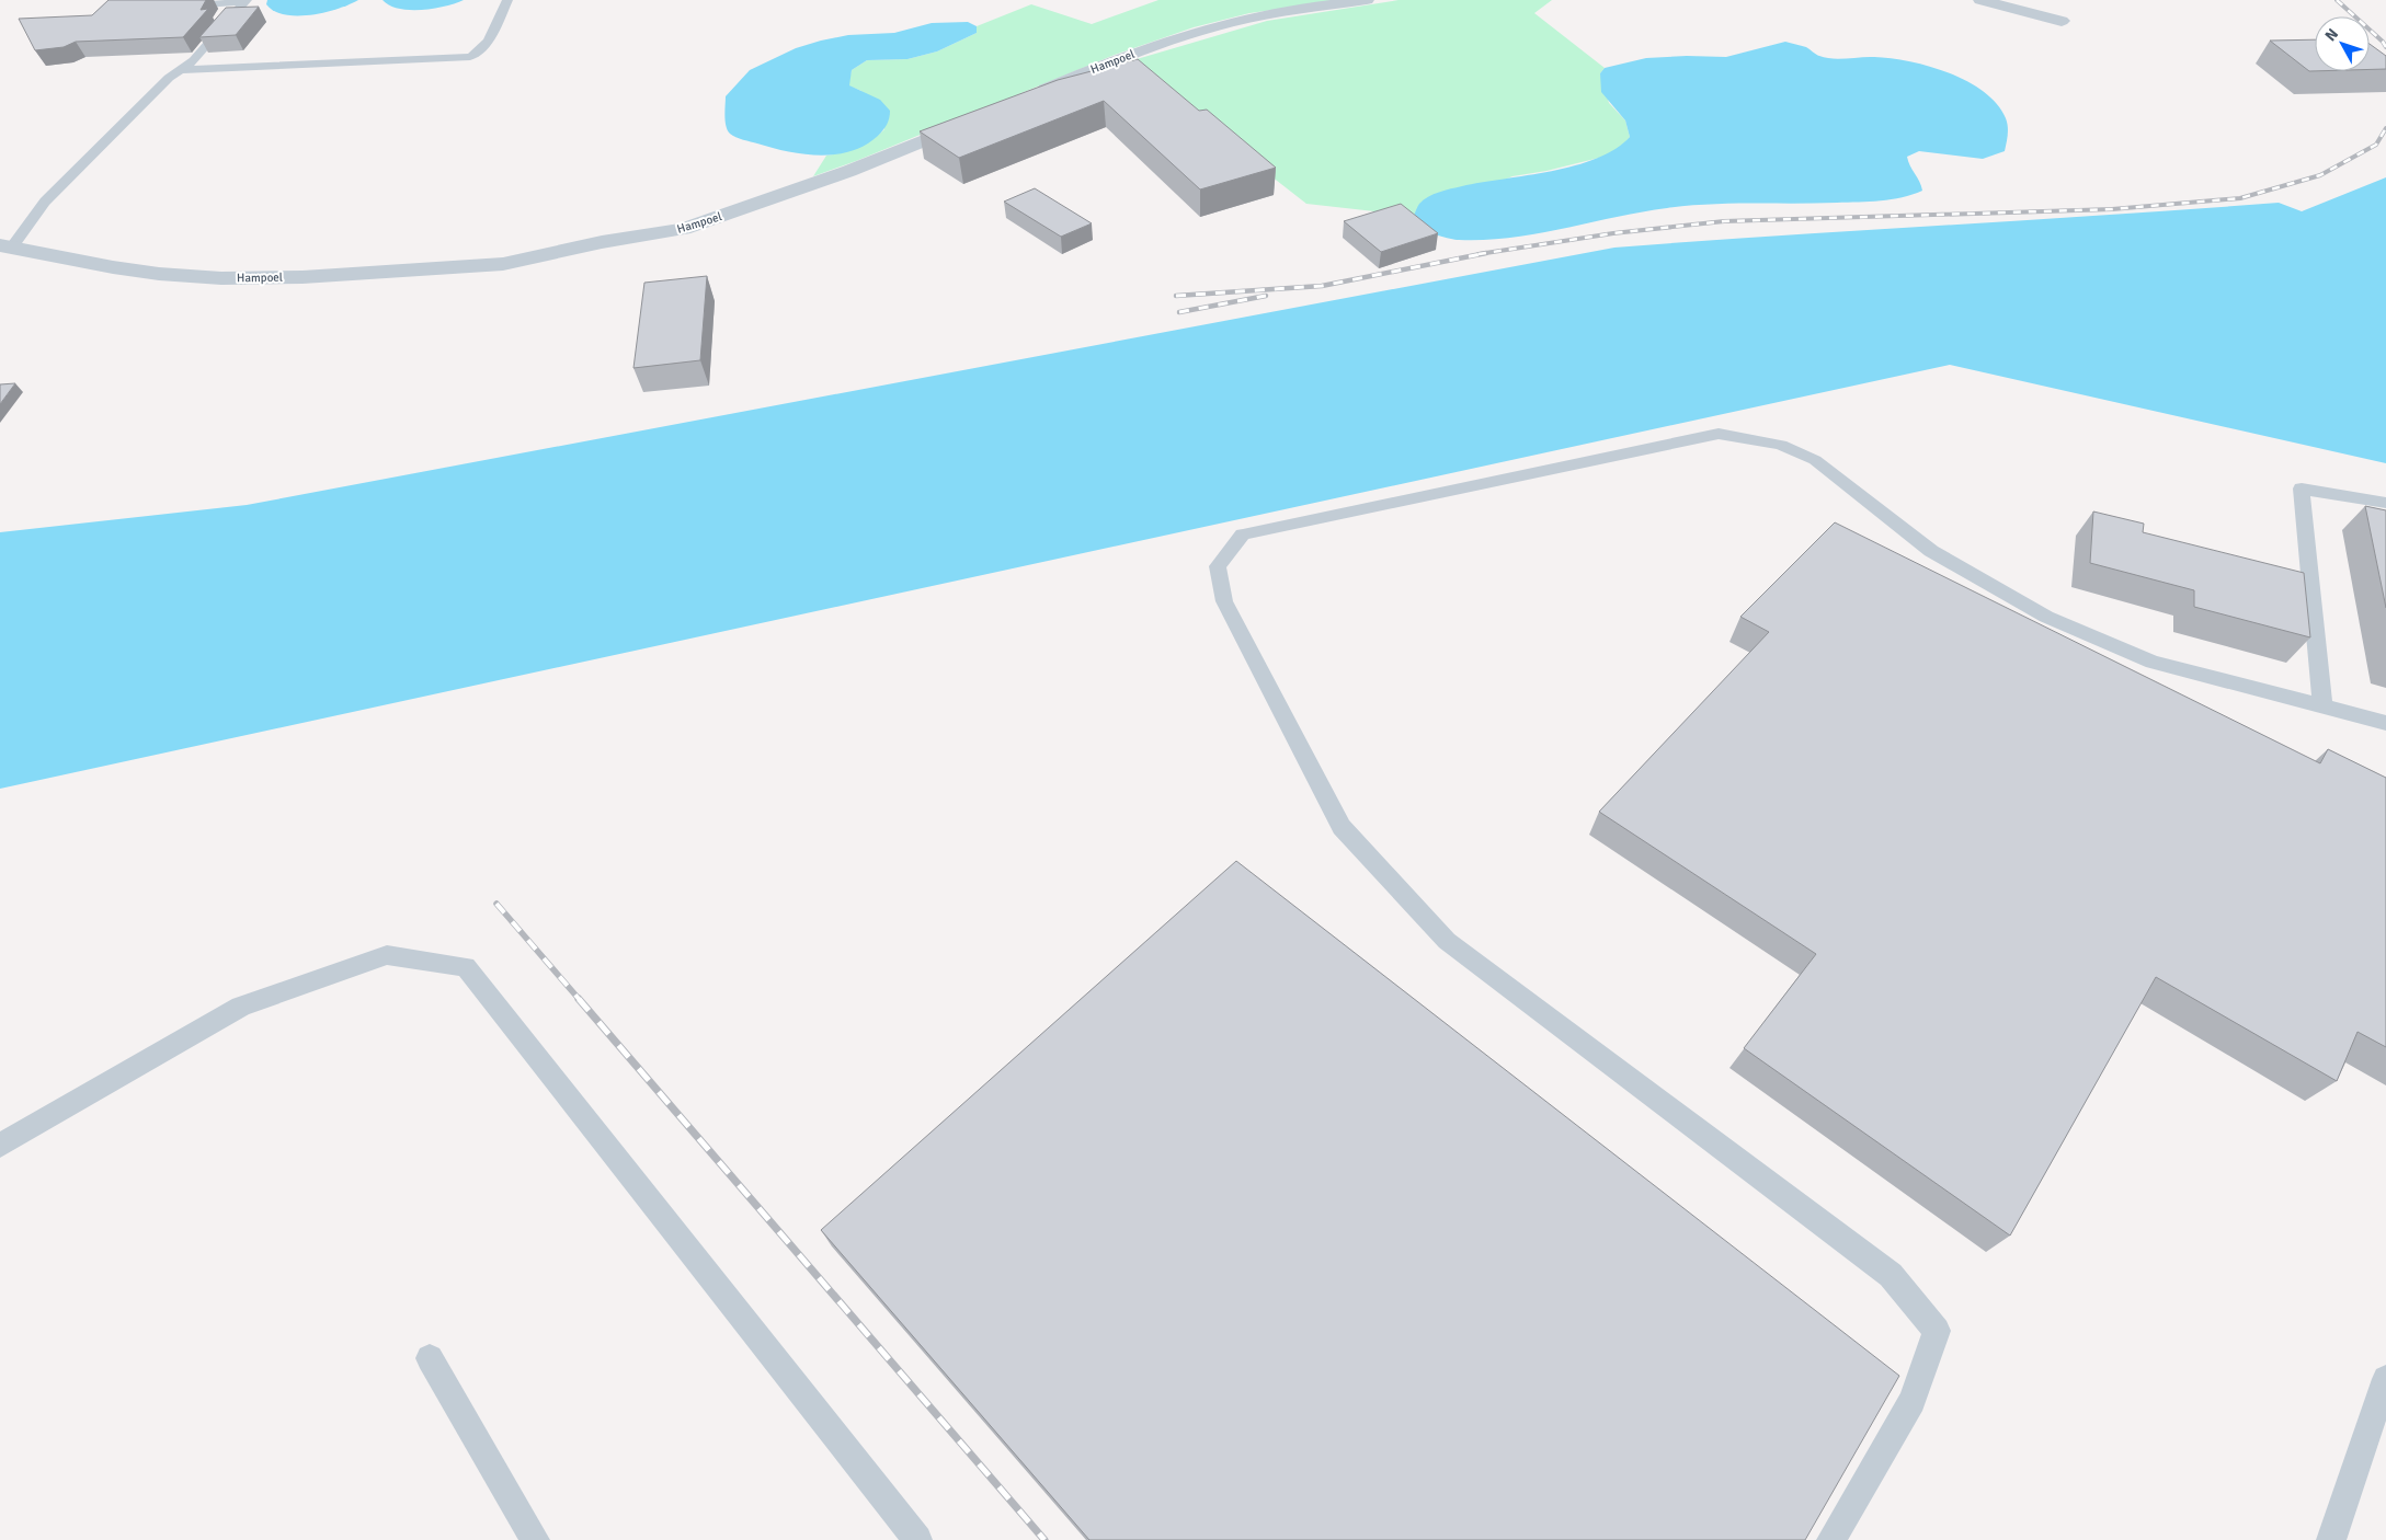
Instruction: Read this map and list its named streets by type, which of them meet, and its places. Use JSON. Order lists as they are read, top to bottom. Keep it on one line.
{"streets":{"street":["Hampoel"]},"north":"top left"}
